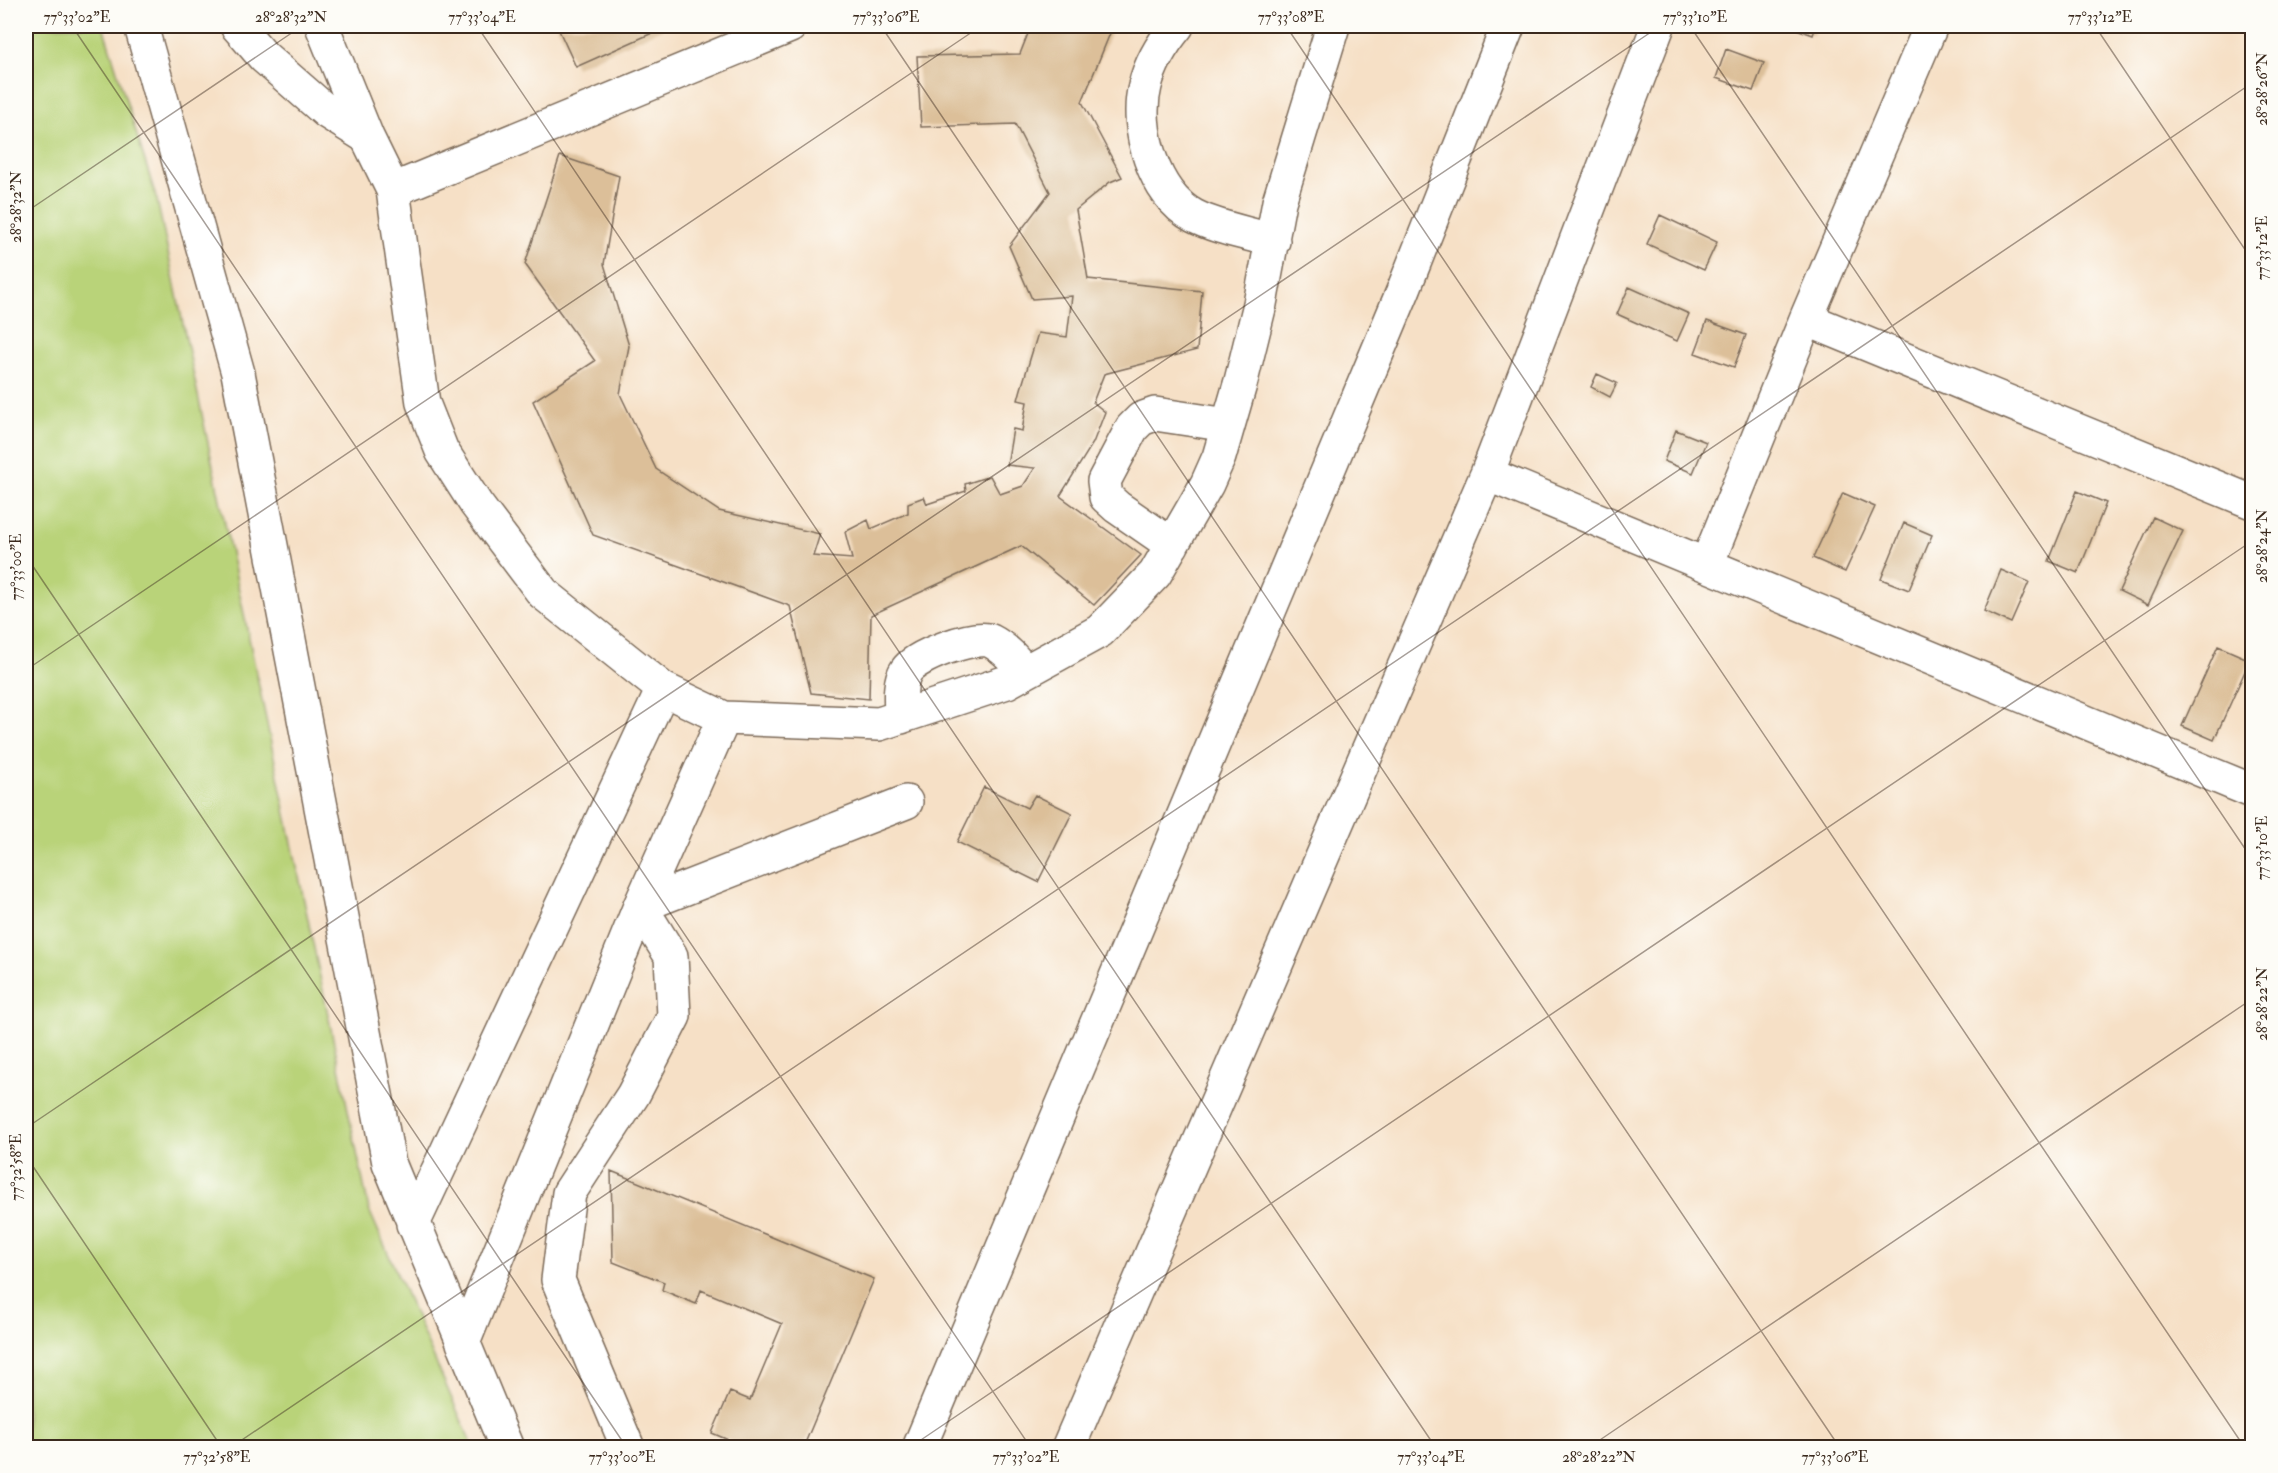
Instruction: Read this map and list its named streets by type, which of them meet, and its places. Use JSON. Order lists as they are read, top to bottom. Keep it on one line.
{"coordinates":["77°33'02\"E","28°28'32\"N","77°33'04\"E","77°33'06\"E","77°33'08\"E","77°33'10\"E","77°33'12\"E","28°28'26\"N","28°28'24\"N","77°33'00\"E","28°28'22\"N","77°32'58\"E"]}
